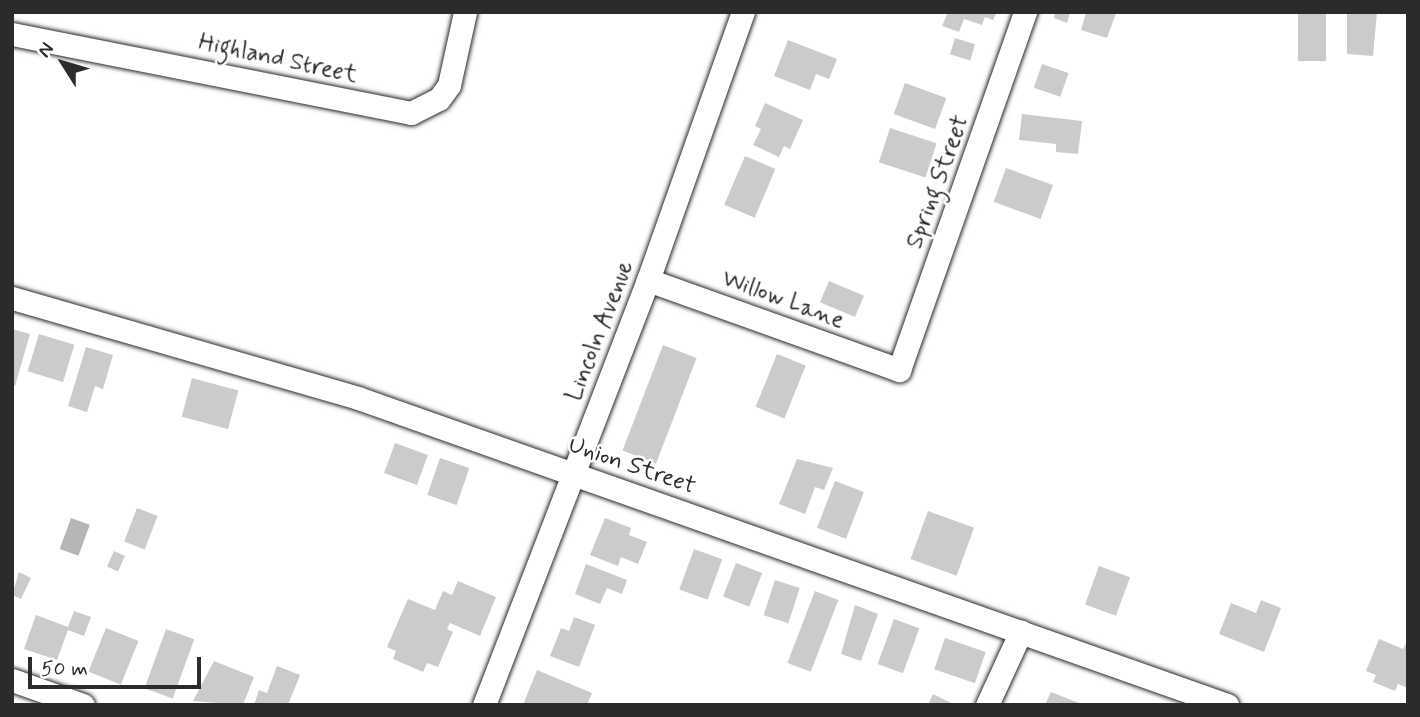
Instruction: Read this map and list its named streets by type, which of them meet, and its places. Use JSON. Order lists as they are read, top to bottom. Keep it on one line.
{"streets":{"street":["Highland Street","Spring Street","Willow Lane","Lincoln Avenue","Union Street"]},"crossings":[["Spring Street","Willow Lane"],["Willow Lane","Lincoln Avenue"],["Lincoln Avenue","Union Street"]],"scale_bar":"50 m","north":"top left"}
